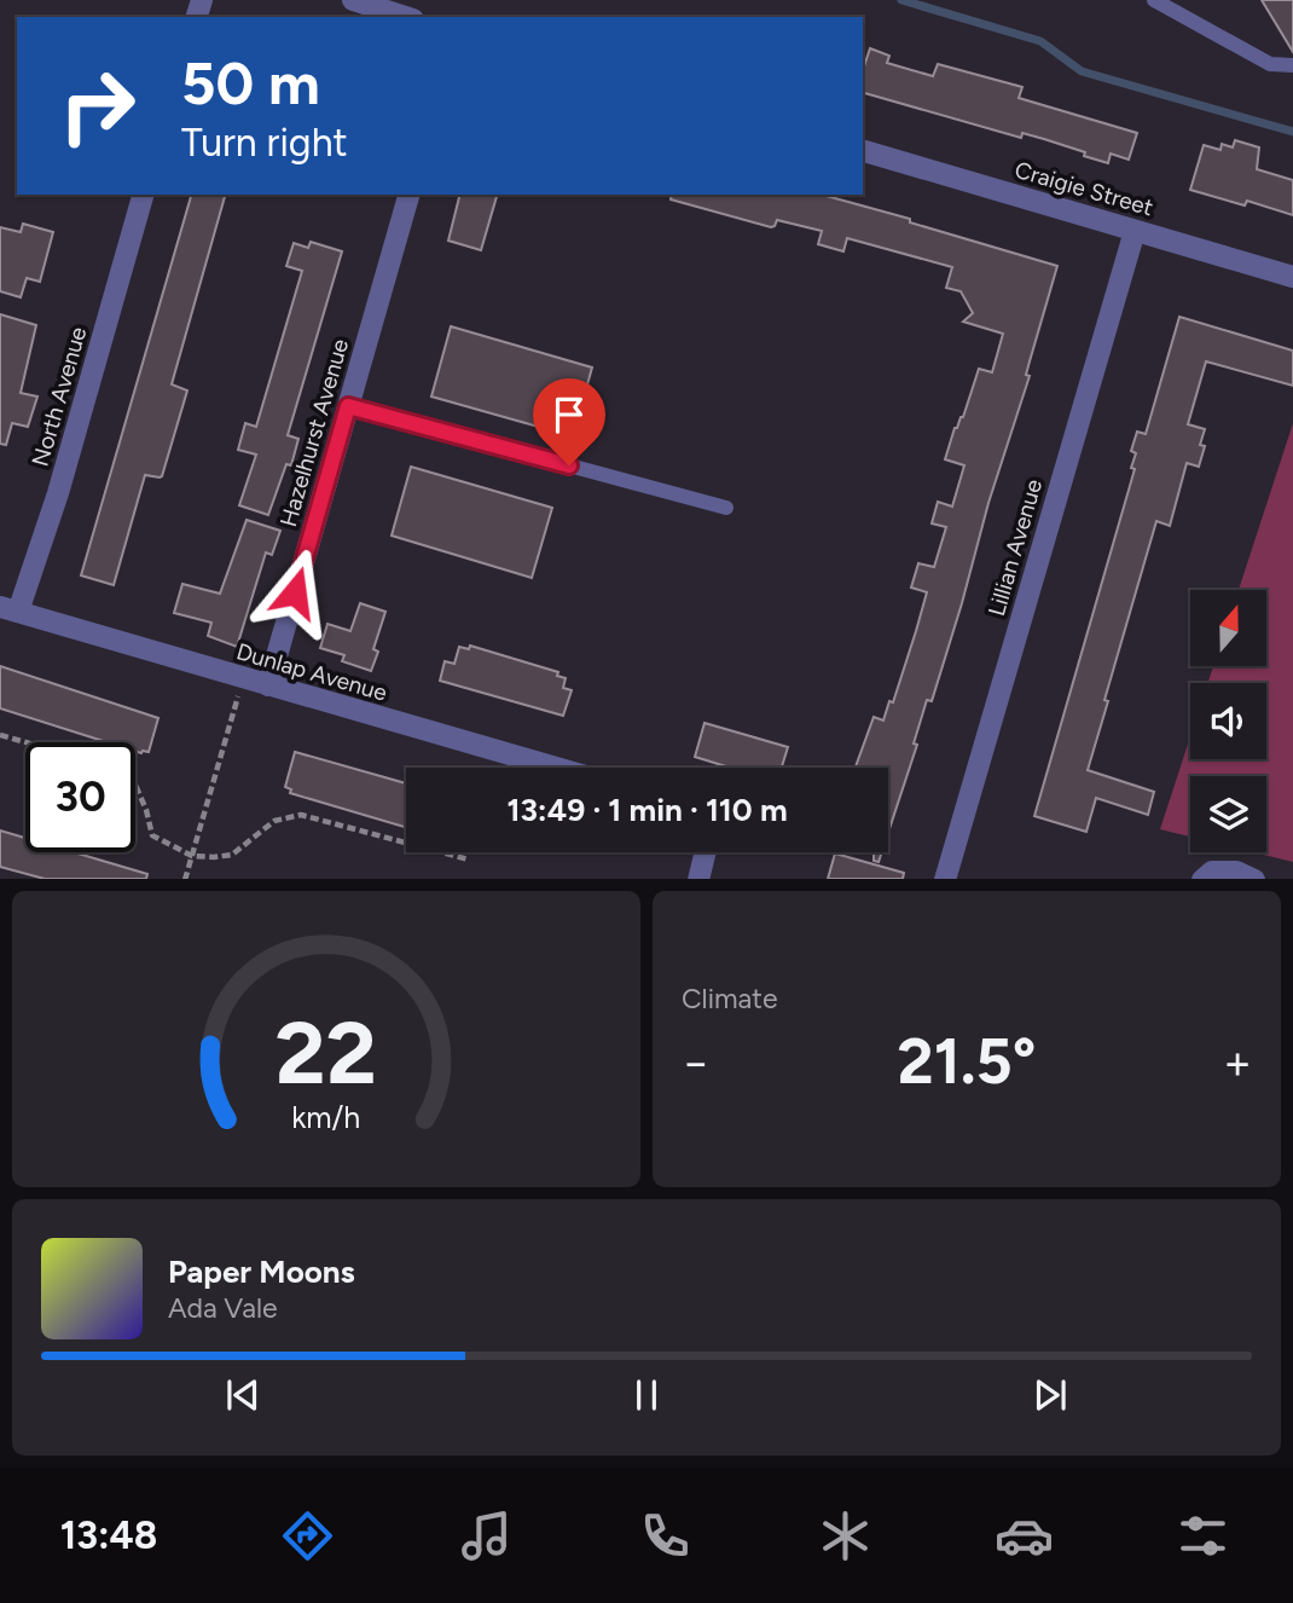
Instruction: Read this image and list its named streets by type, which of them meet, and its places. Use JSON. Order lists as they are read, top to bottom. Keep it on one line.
{"streets":{"street":["Craigie Street","North Avenue","Hazelhurst Avenue","Lillian Avenue","Dunlap Avenue"]},"crossings":[["Craigie Street","Lillian Avenue"],["North Avenue","Dunlap Avenue"],["Hazelhurst Avenue","Dunlap Avenue"]],"north":"top","page":{"turn":["50 m","Turn right"],"limit":"30","trip":"13:49 · 1 min · 110 m","tile":"Climate","heat":["−","21.5°","+"],"song":["Paper Moons","Ada Vale"],"tabs":"13:48","gauge":["22","km/h"]}}
